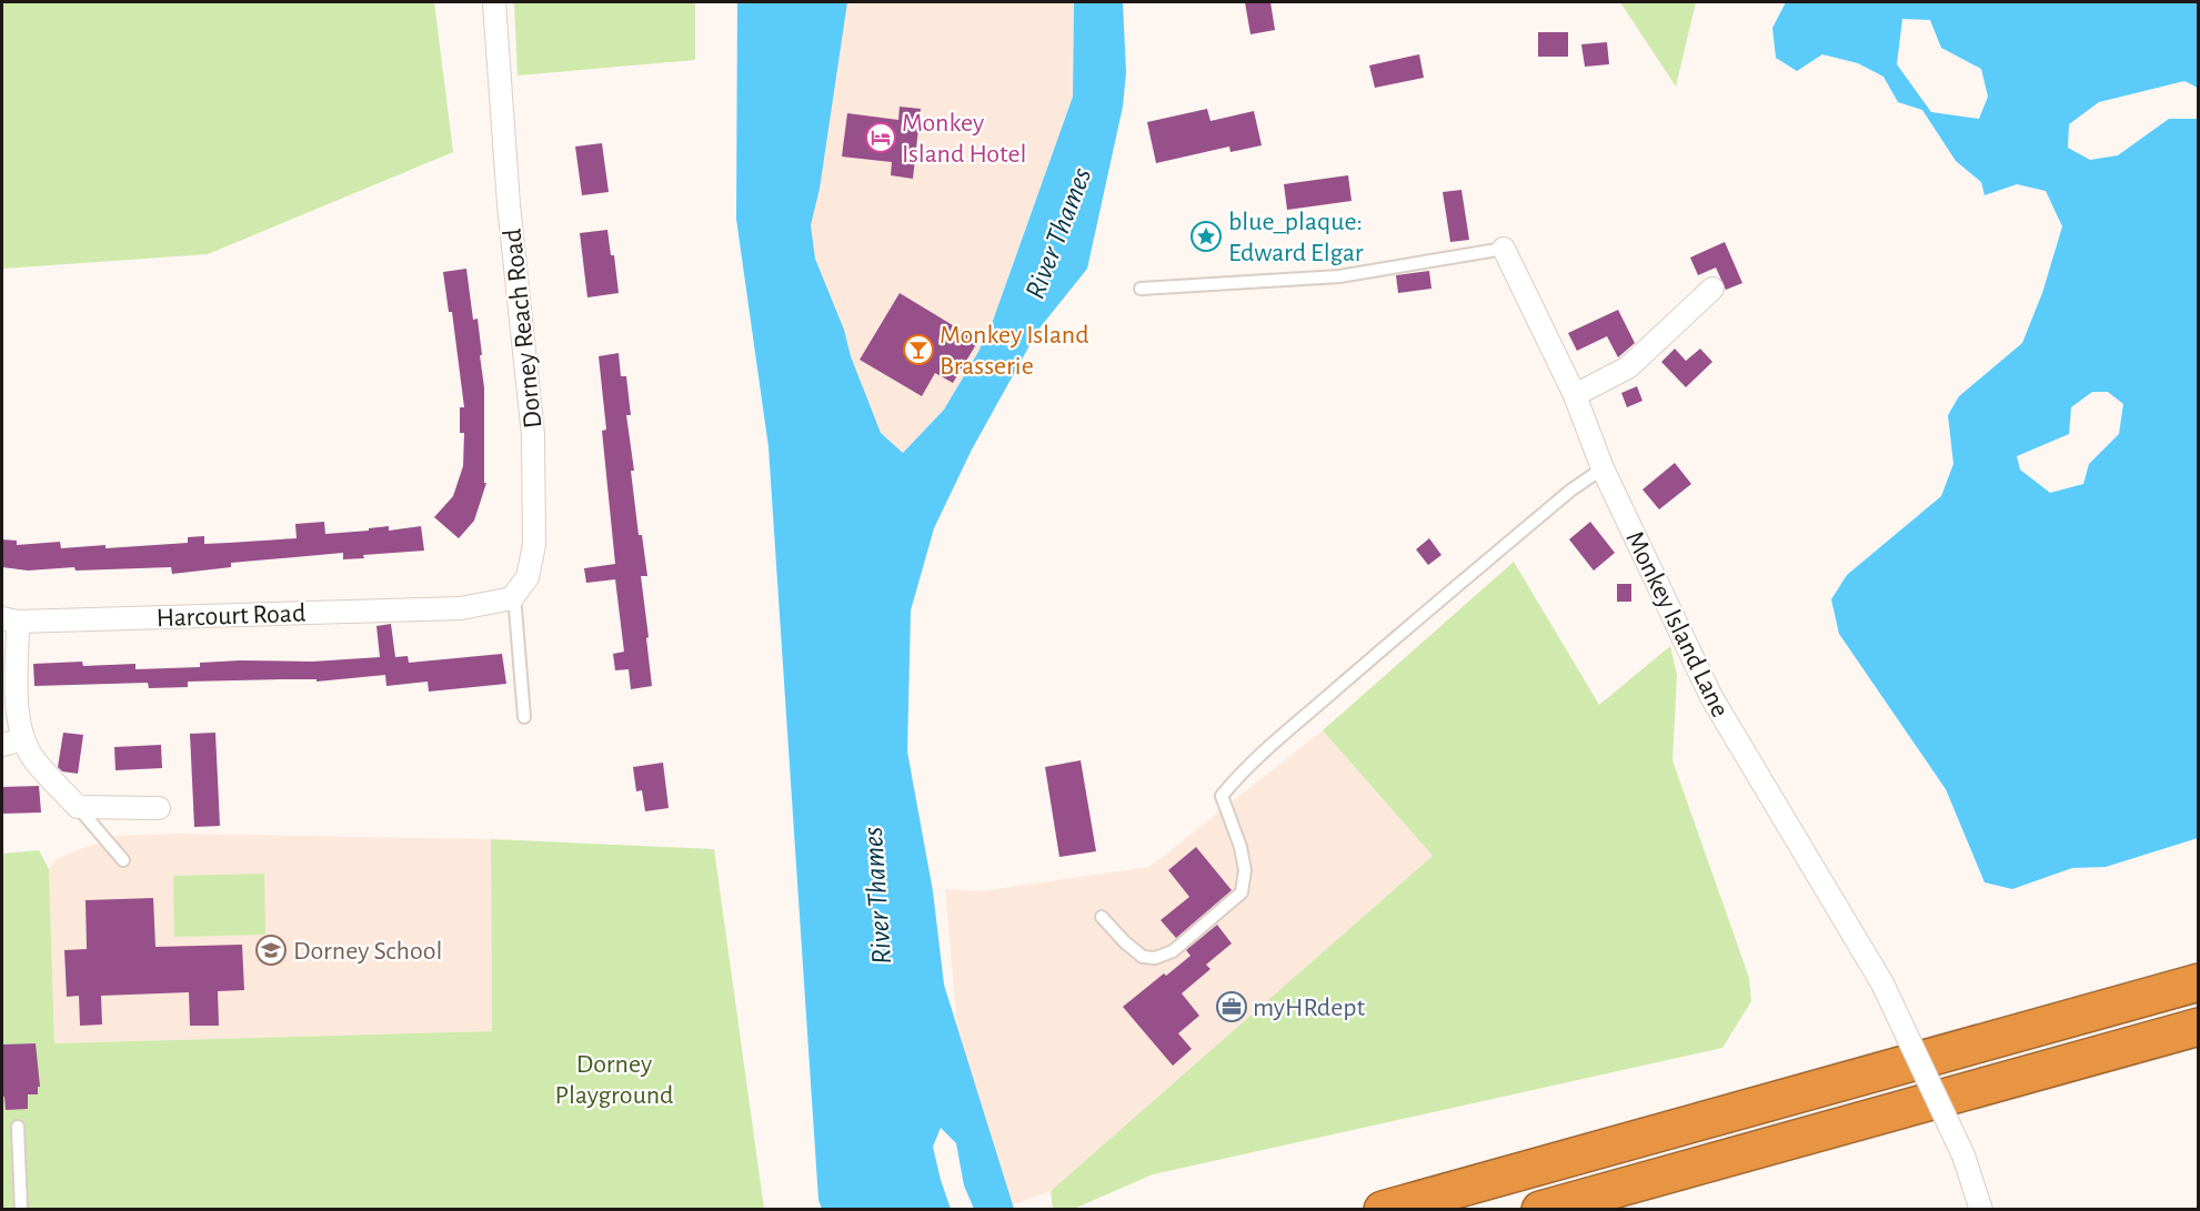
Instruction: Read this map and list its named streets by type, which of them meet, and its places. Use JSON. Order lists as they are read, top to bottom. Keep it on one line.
{"streets":{"street":["Dorney Reach Road","Harcourt Road","Monkey Island Lane"]},"crossings":[["Dorney Reach Road","Harcourt Road"]],"water":["River Thames"],"parks":["Dorney Playground"],"places":{"hotel":["Monkey Island Hotel"],"place":["blue_plaque: Edward Elgar"],"bar":["Monkey Island Brasserie"],"school or university":["Dorney School"],"office":["myHRdept"]}}
